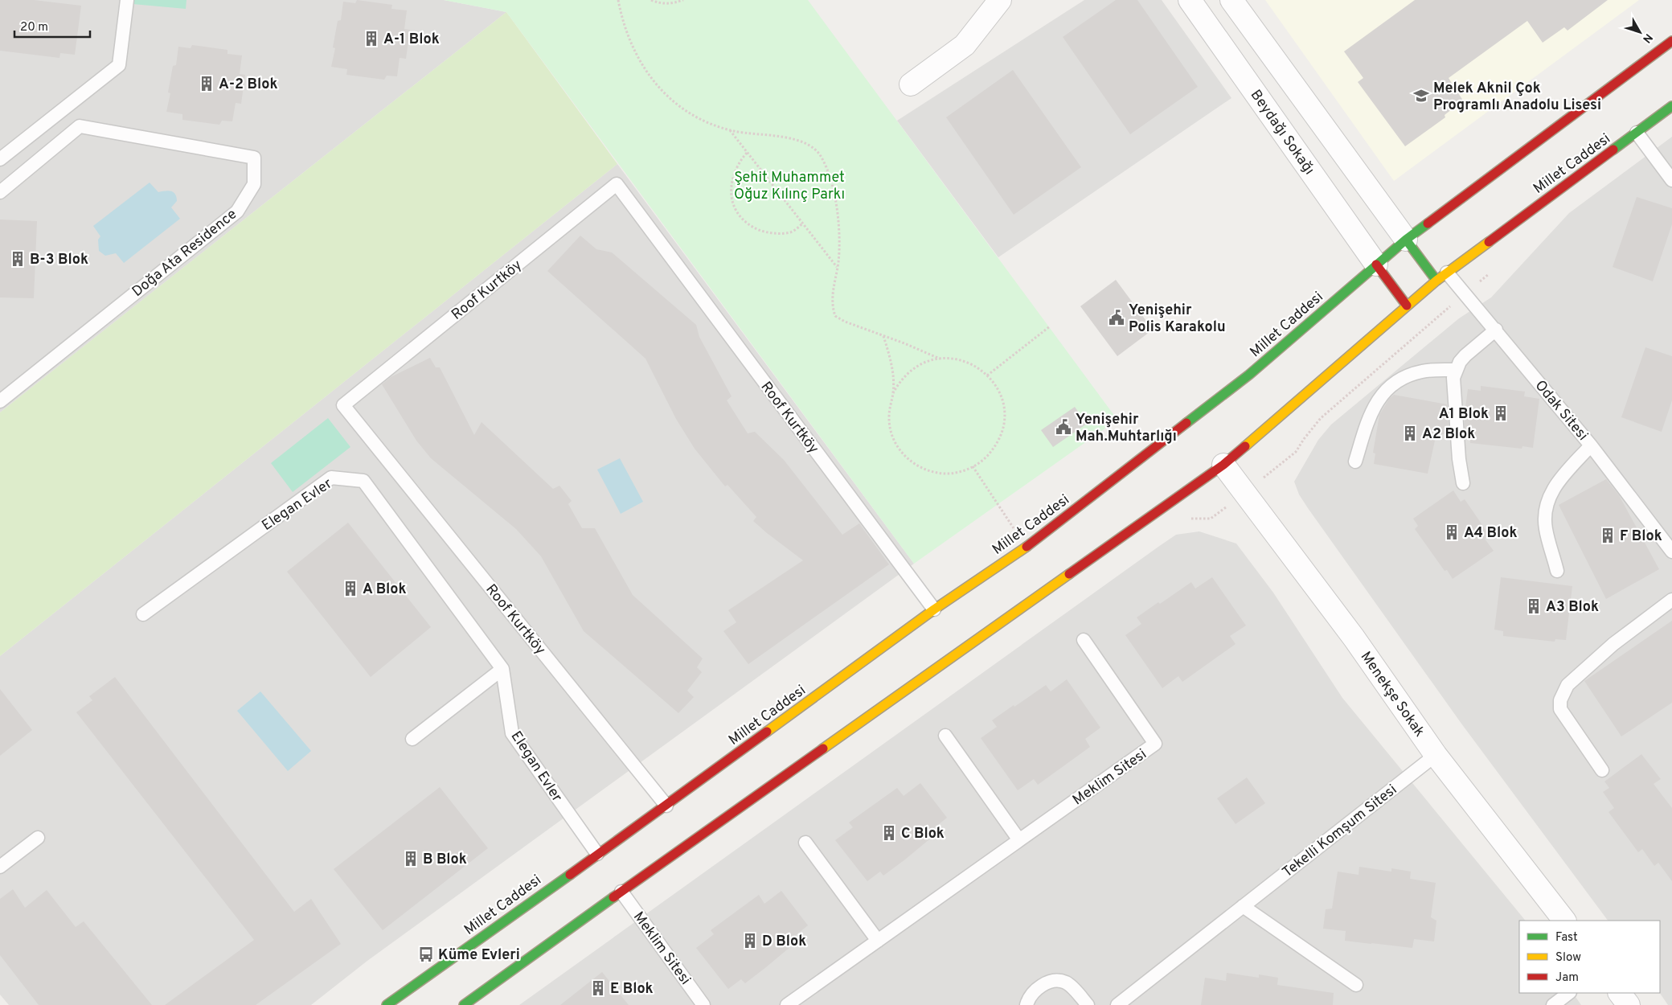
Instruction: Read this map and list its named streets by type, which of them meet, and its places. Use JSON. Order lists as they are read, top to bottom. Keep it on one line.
{"streets":{"main road":["Millet Caddesi"],"street":["Beydağı Sokağı","Menekşe Sokak"],"lane":["Doğa Ata Residence","Roof Kurtköy","Odak Sitesi","Elegan Evler","Meklim Sitesi","Tekelli Komşum Sitesi"]},"crossings":[["Beydağı Sokağı","Millet Caddesi"],["Millet Caddesi","Roof Kurtköy"],["Millet Caddesi","Odak Sitesi"],["Millet Caddesi","Elegan Evler"],["Millet Caddesi","Menekşe Sokak"],["Millet Caddesi","Meklim Sitesi"],["Menekşe Sokak","Tekelli Komşum Sitesi"]],"parks":["Şehit Muhammet Oğuz Kılınç Parkı"],"places":{"building":["A-1 Blok","A-2 Blok","B-3 Blok","A1 Blok","A2 Blok","A4 Blok","F Blok","A Blok","A3 Blok","C Blok","B Blok","D Blok","E Blok"],"school or university":["Melek Aknil Çok Programlı Anadolu Lisesi"],"public building":["Yenişehir Polis Karakolu","Yenişehir Mah.Muhtarlığı"],"bus stop":["Küme Evleri"]},"legend":["Fast","Slow","Jam"],"scale_bar":"20 m","north":"bottom right"}
